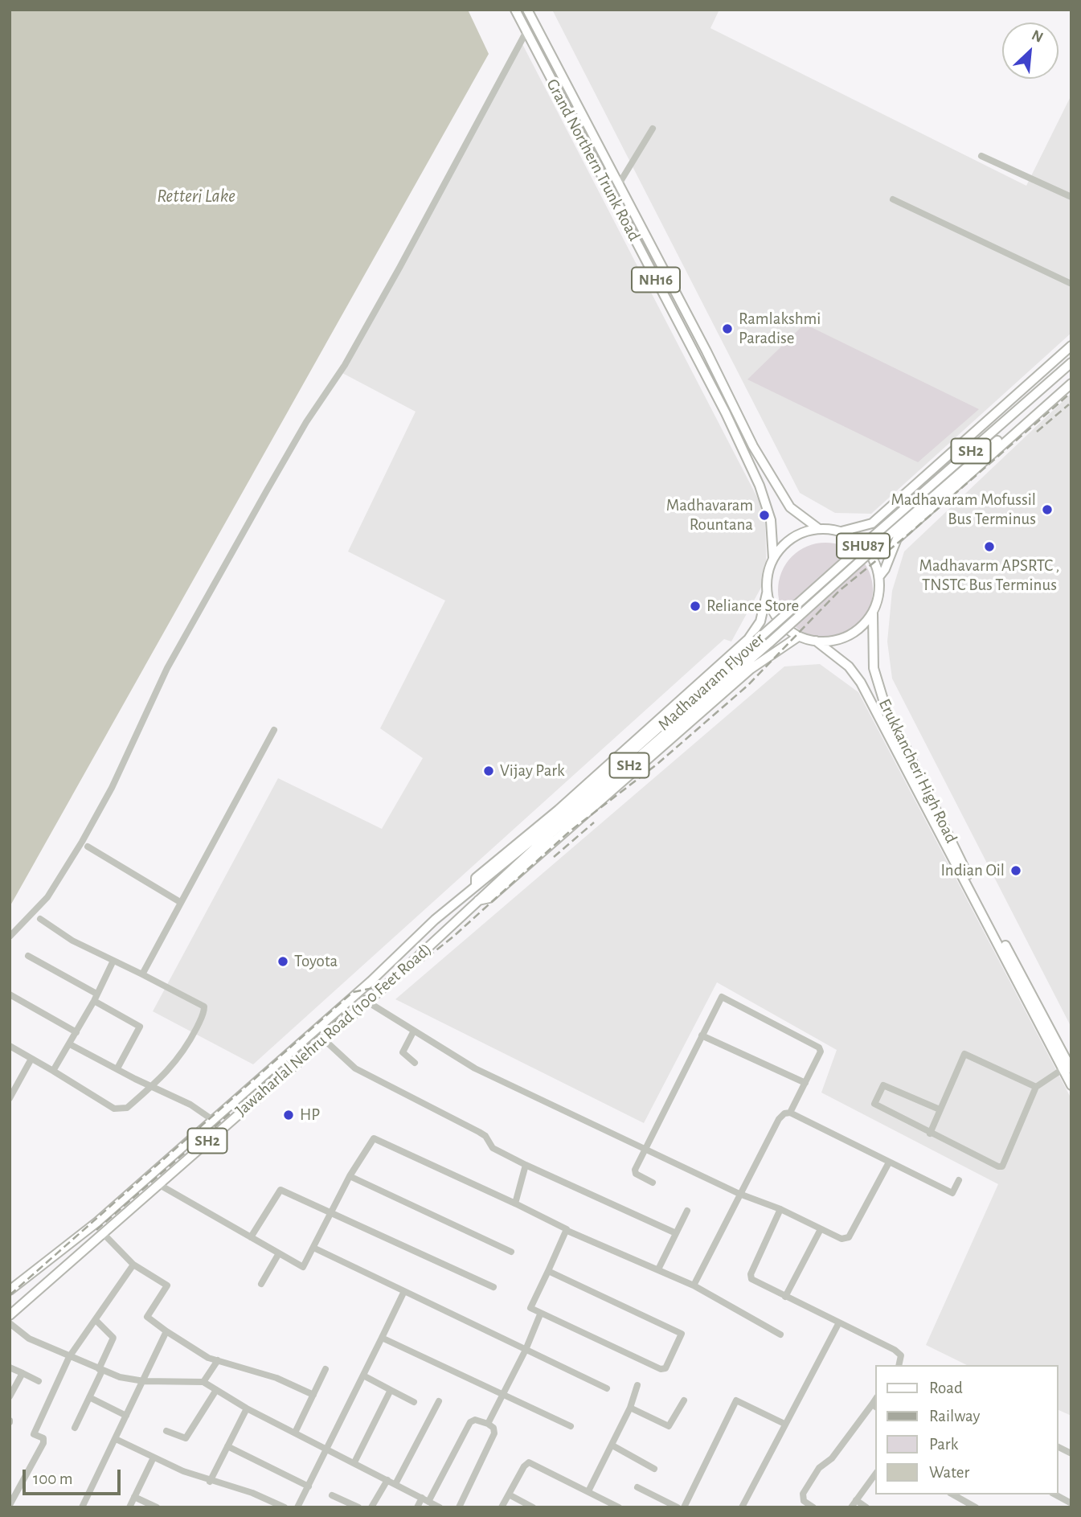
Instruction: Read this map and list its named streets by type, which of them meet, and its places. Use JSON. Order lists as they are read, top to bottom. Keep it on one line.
{"streets":{"main road":["Grand Northern Trunk Road","NH16","SH2","SHU87","Madhavaram Flyover","Erukkancheri High Road","Jawaharlal Nehru Road (100 Feet Road)"]},"crossings":[["Grand Northern Trunk Road","NH16"],["Grand Northern Trunk Road","SHU87"],["Grand Northern Trunk Road","Erukkancheri High Road"],["NH16","SHU87"],["NH16","Erukkancheri High Road"],["SHU87","Erukkancheri High Road"],["Madhavaram Flyover","Jawaharlal Nehru Road (100 Feet Road)"]],"water":["Retteri Lake"],"places":["Ramlakshmi Paradise","Madhavaram Mofussil Bus Terminus","Madhavaram Rountana","Madhavarm APSRTC , TNSTC Bus Terminus","Reliance Store","Vijay Park","Indian Oil","Toyota","HP"],"legend":["Road","Railway","Park","Water"],"scale_bar":"100 m","north":"top right"}
